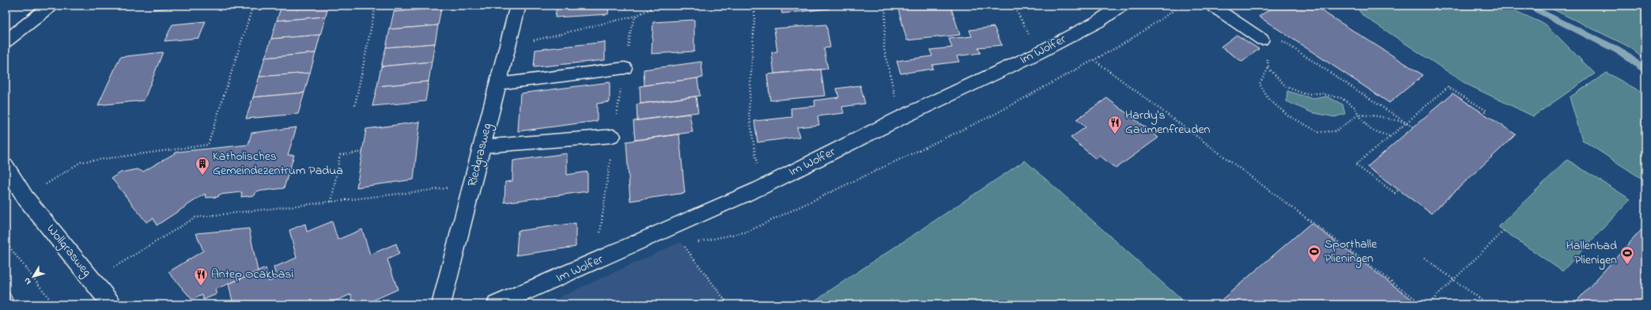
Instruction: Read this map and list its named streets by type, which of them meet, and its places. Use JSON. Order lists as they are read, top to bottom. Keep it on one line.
{"streets":{"street":["Im Wolfer","Riedgrasweg","Wollgrasweg"]},"places":{"restaurant":["Hardy's Gaumenfreuden","Antep Ocakbasi"],"building":["Katholisches Gemeindezentrum Padua"],"sports":["Sporthalle Plieningen","Hallenbad Plienigen"]},"north":"bottom left"}
